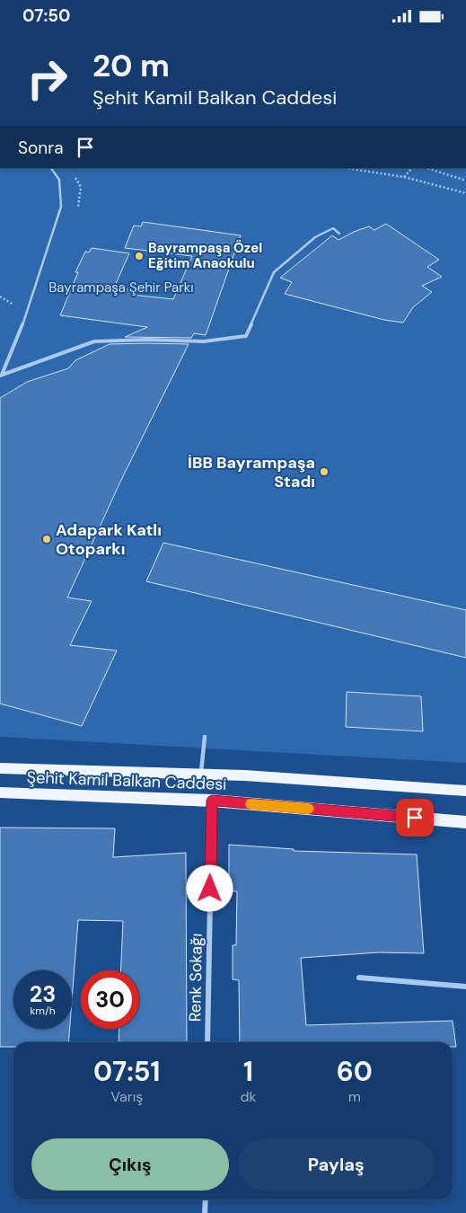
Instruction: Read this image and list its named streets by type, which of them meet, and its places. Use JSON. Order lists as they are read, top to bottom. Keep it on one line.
{"streets":{"main road":["Şehit Kamil Balkan Caddesi"],"street":["Renk Sokağı"]},"crossings":[["Şehit Kamil Balkan Caddesi","Renk Sokağı"]],"parks":["Bayrampaşa Şehir Parkı"],"places":["Bayrampaşa Özel Eğitim Anaokulu","İBB Bayrampaşa Stadı","Adapark Katlı Otoparkı"],"page":{"status":"07:50","turn":["20 m","Şehit Kamil Balkan Caddesi"],"then":"Sonra","speed":"23 km/h","limit":"30","eta":["07:51","Varış","1","dk","60","m"],"buttons":["Çıkış","Paylaş"]}}
